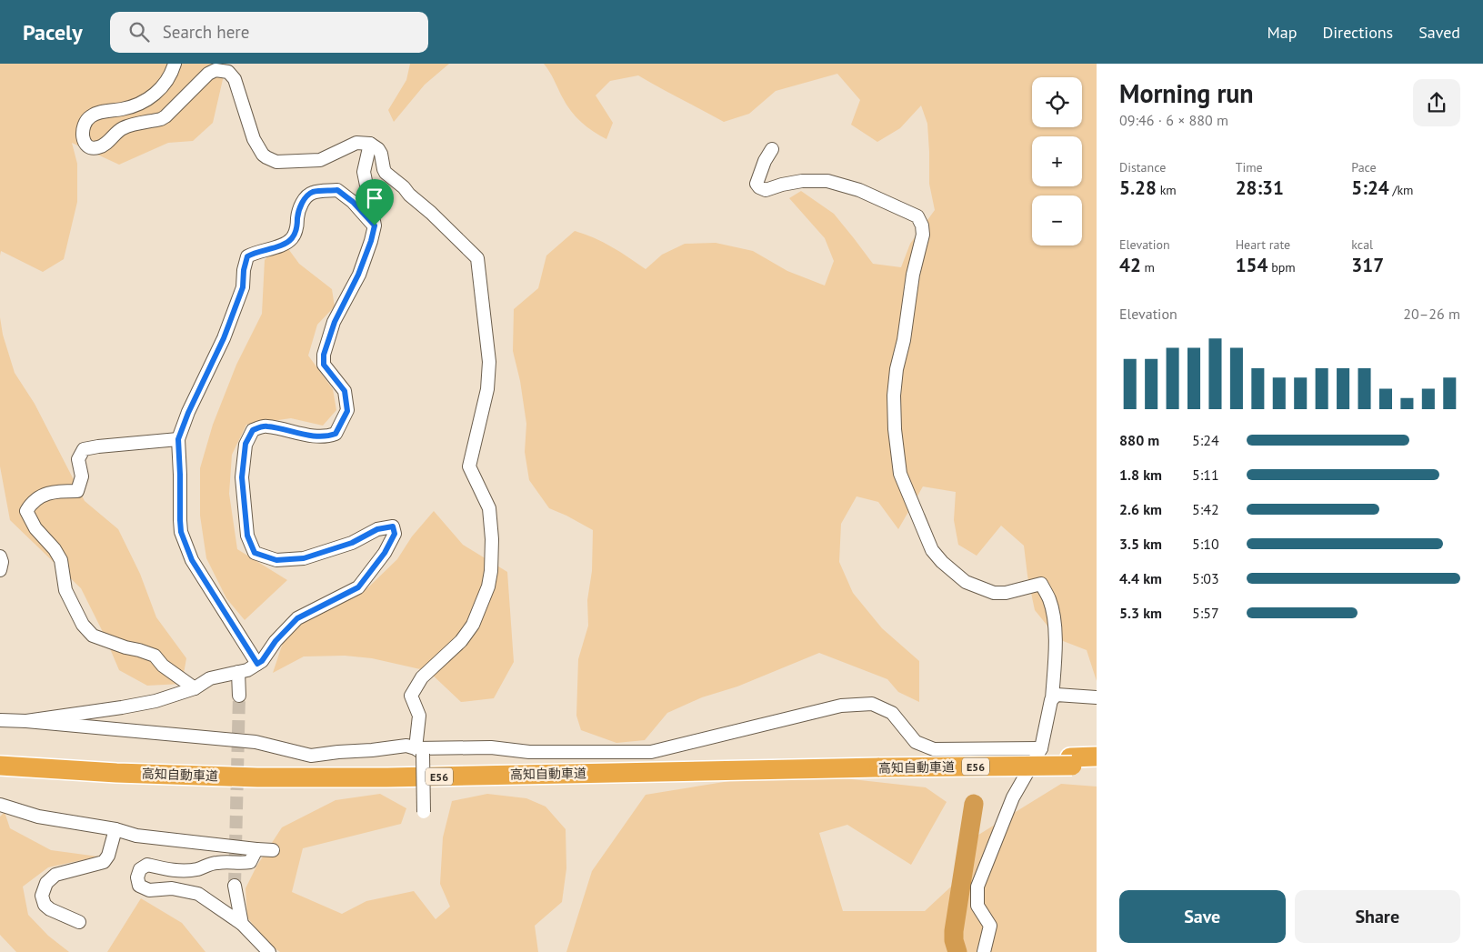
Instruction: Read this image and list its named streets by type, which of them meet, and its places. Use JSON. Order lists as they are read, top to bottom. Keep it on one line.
{"streets":{"highway":["E56","高知自動車道"]},"page":{"header":"Pacely","search":"Search here","nav":["Map","Directions","Saved"],"heading":["Morning run","09:46 · 6 × 880 m"],"map_buttons":["+","−"],"stats":[["Distance","5.28 km"],["Time","28:31"],["Pace","5:24 /km"],["Elevation","42 m"],["Heart rate","154 bpm"],["kcal","317"]],"chart":["Elevation","20–26 m"],"list":[{"name":"880 m","note":"5:24"},{"name":"1.8 km","note":"5:11"},{"name":"2.6 km","note":"5:42"},{"name":"3.5 km","note":"5:10"},{"name":"4.4 km","note":"5:03"},{"name":"5.3 km","note":"5:57"}],"buttons":["Save","Share"]}}
